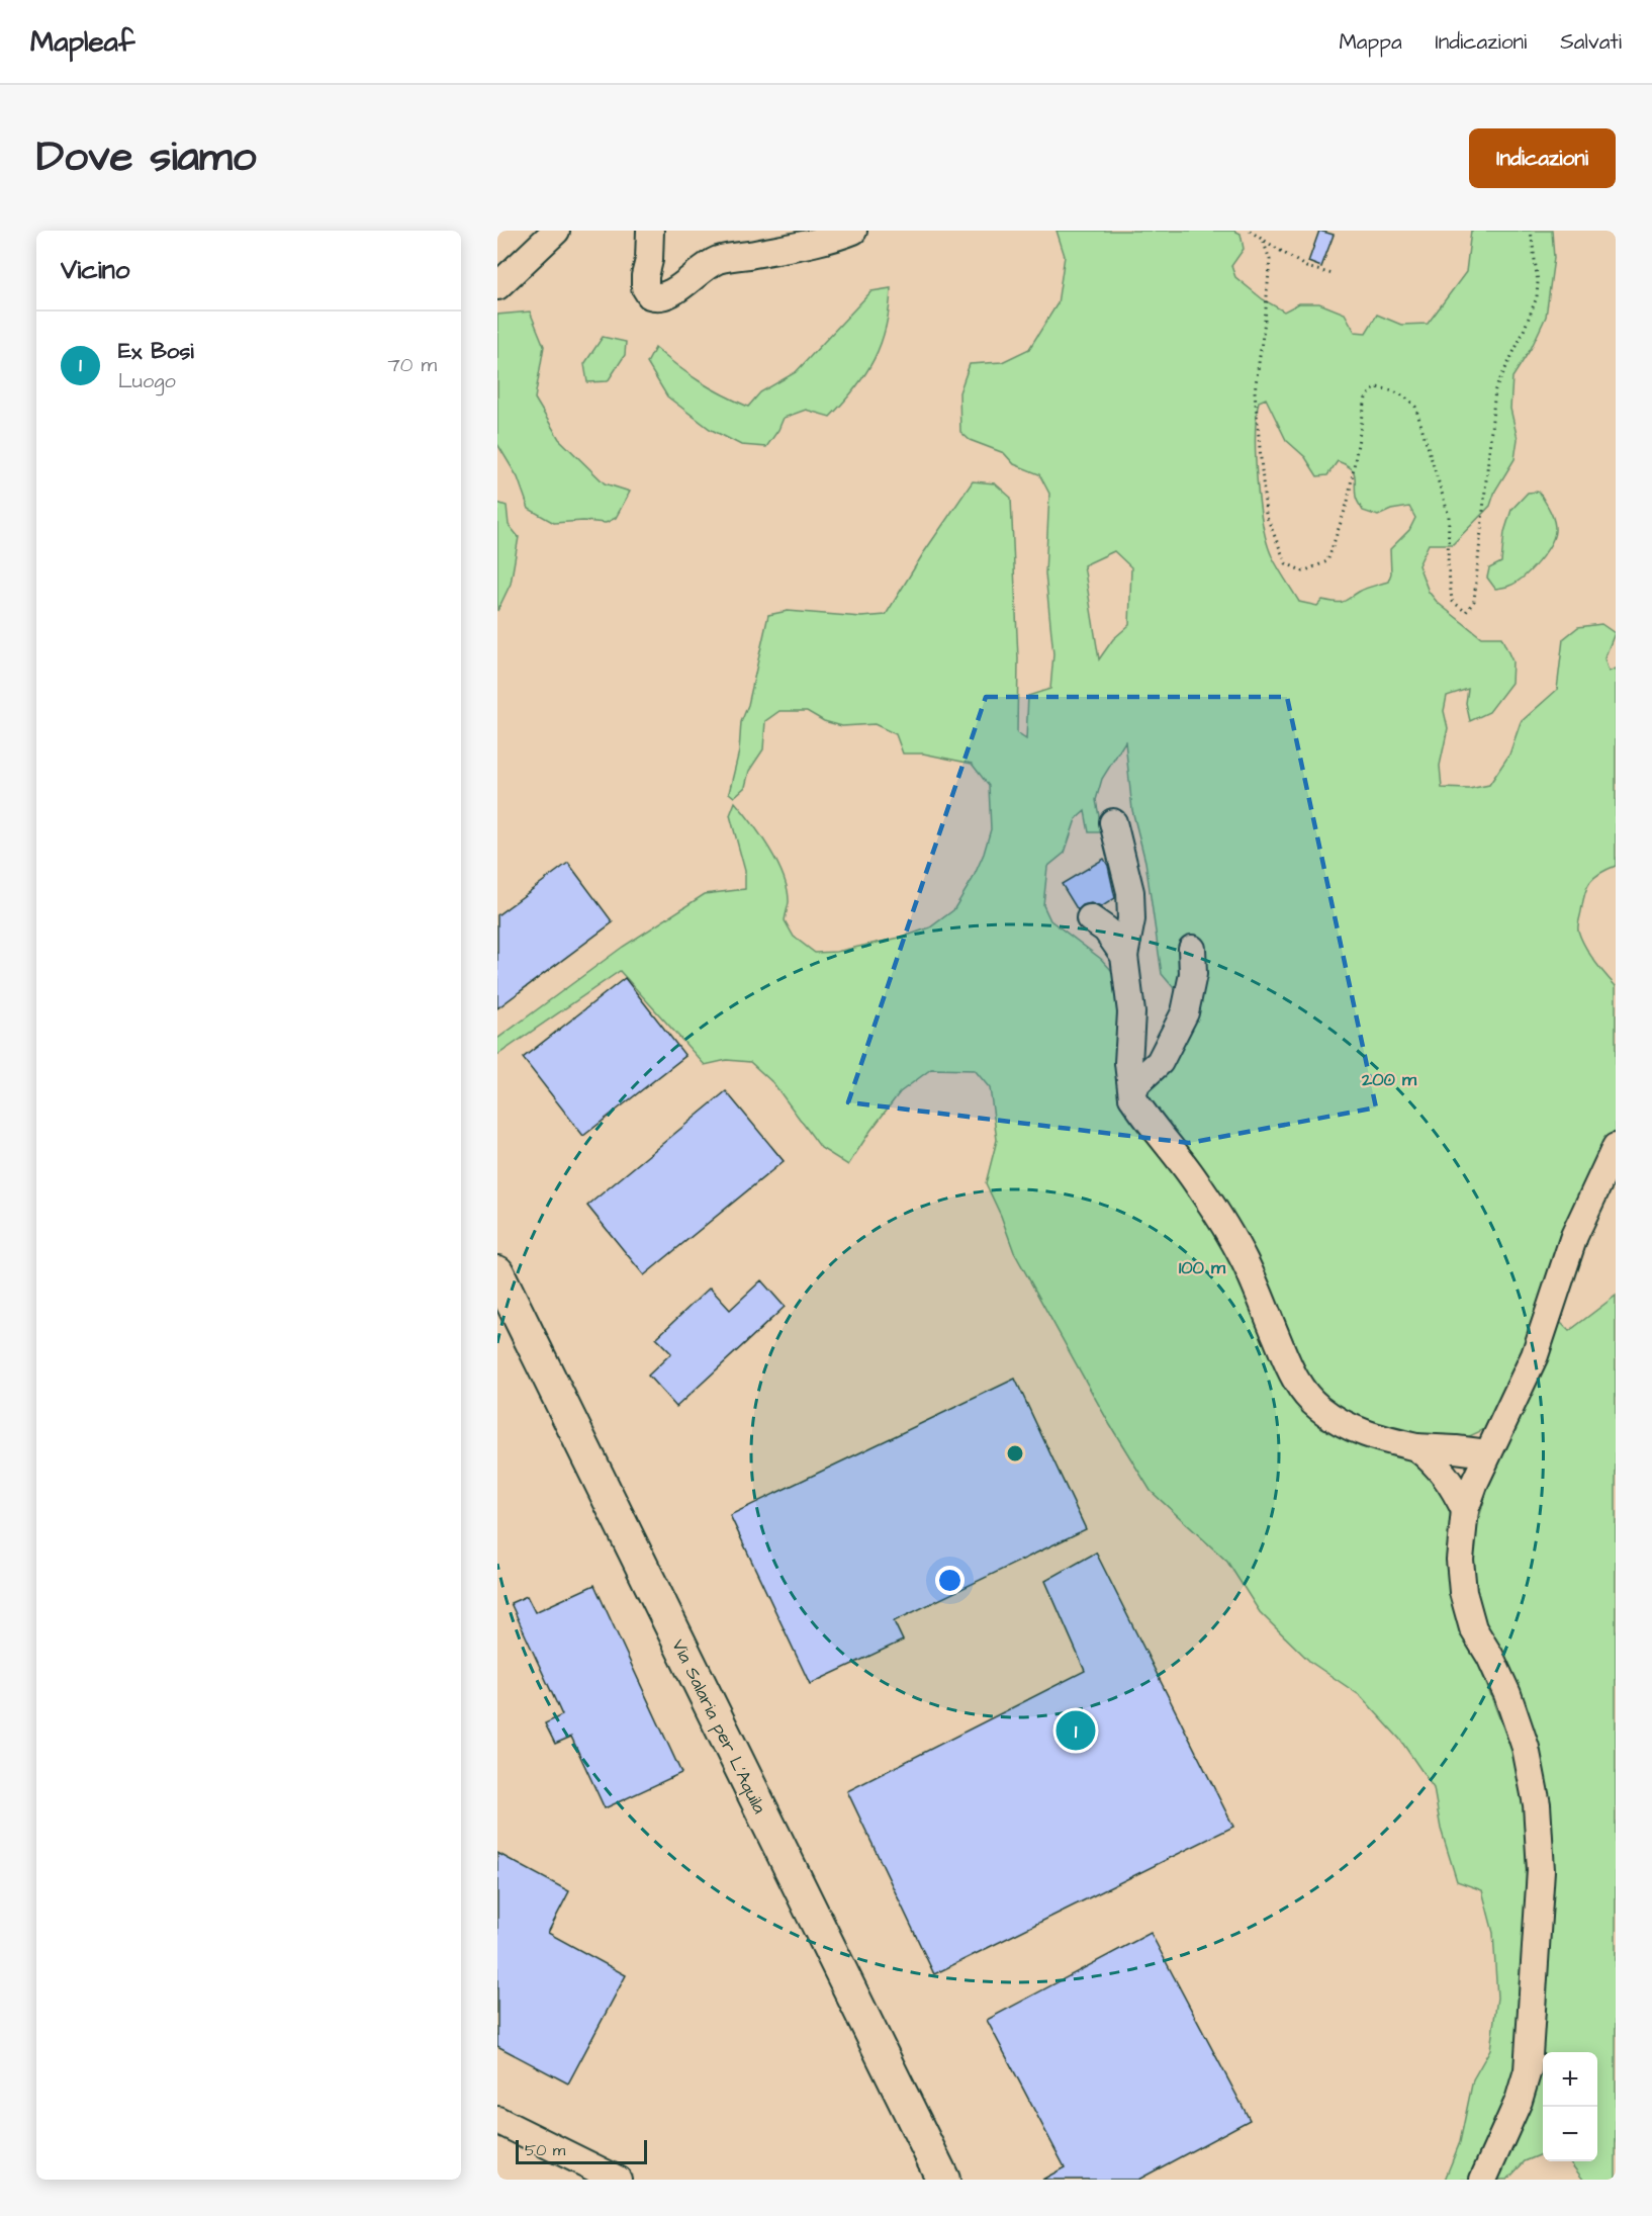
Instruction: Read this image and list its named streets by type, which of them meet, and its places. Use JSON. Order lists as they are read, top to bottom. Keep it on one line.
{"streets":{"main road":["Via Salaria per L'Aquila"]},"scale_bar":"50 m","page":{"header":"Mapleaf","nav":["Mappa","Indicazioni","Salvati"],"title":"Dove siamo","buttons":"Indicazioni","heading":"Vicino","list":[{"mark":"1","name":"Ex Bosi","note":"Luogo","value":"70 m"}],"pins":"1","map_buttons":["+","−"],"scale":"50 m"},"rings":["200 m","100 m"]}
